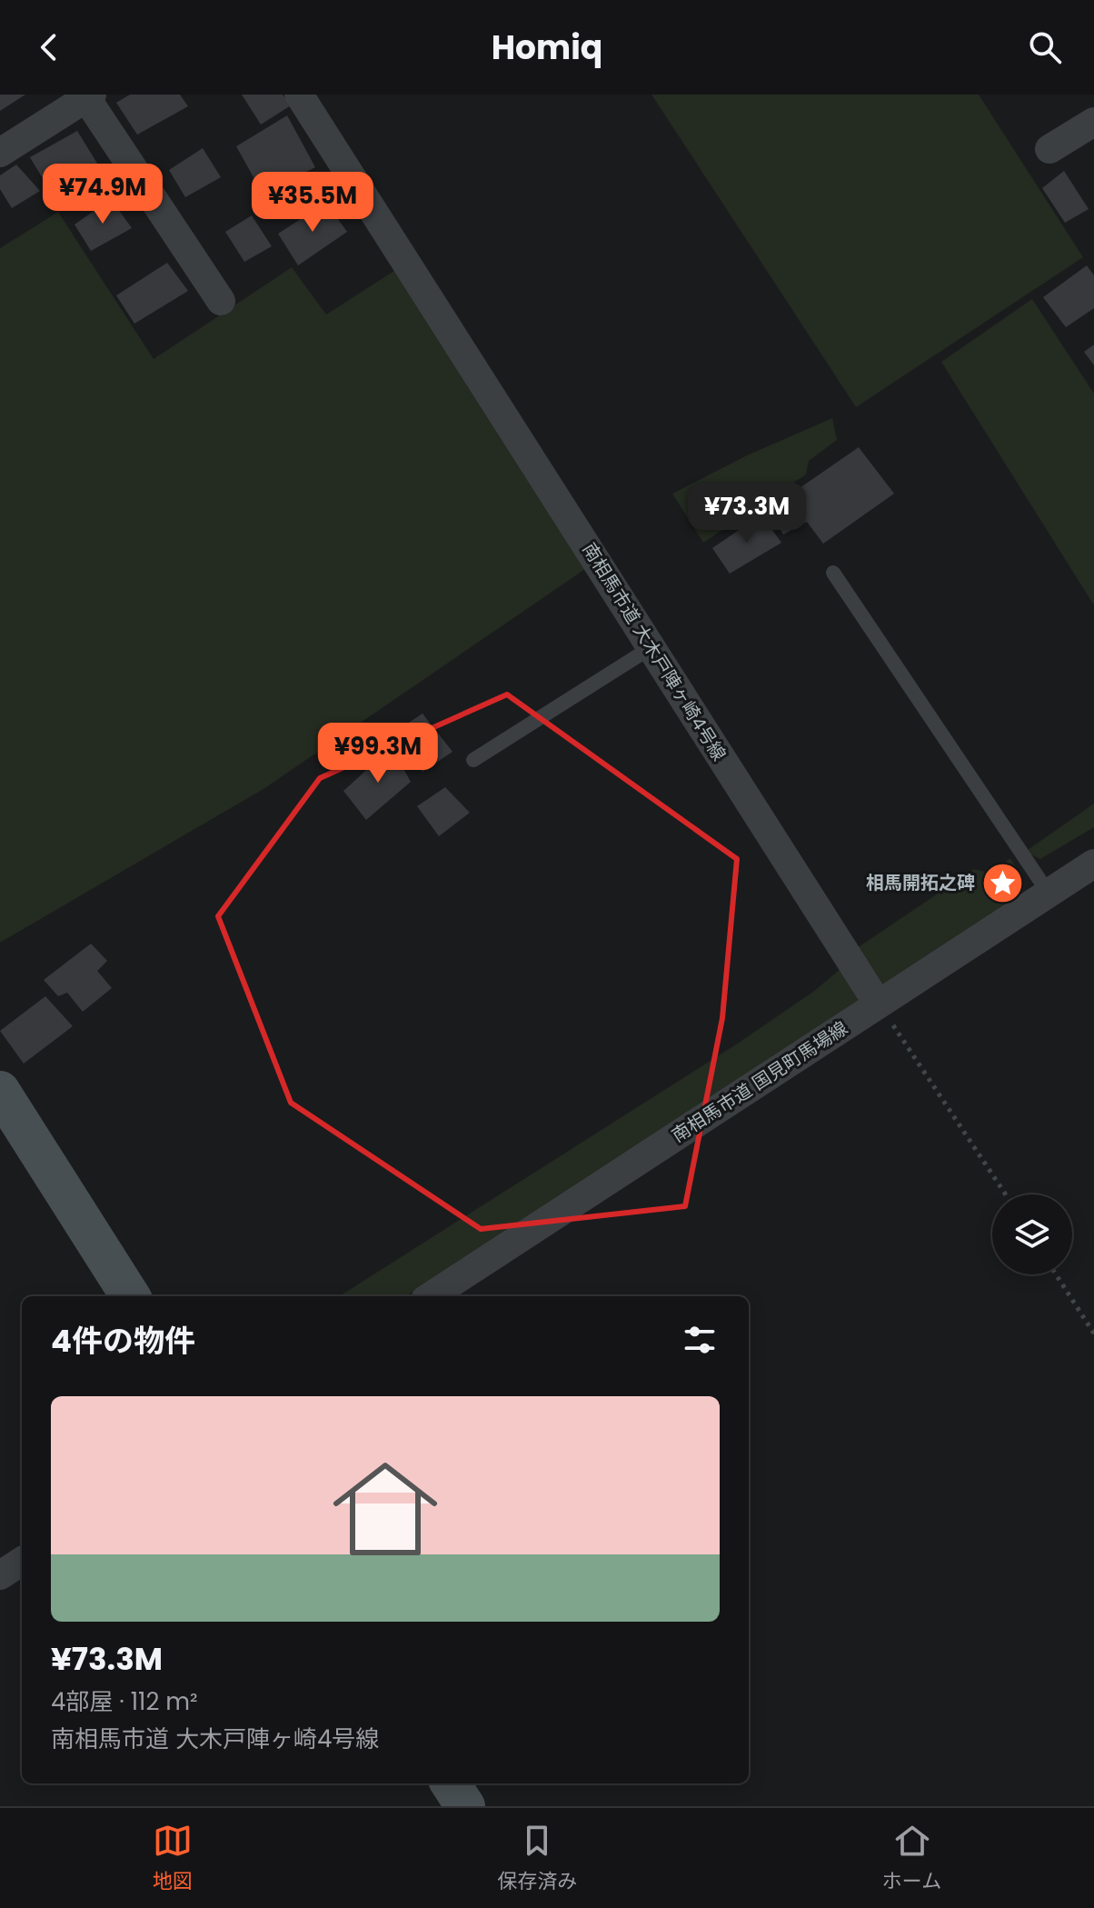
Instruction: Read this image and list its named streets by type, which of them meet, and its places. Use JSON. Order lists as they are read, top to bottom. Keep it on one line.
{"streets":{"street":["南相馬市道 大木戸陣ヶ崎4号線","南相馬市道 国見町馬場線"]},"crossings":[["南相馬市道 大木戸陣ヶ崎4号線","南相馬市道 国見町馬場線"]],"places":{"place":["相馬開拓之碑"]},"page":{"header":"Homiq","price":["¥74.9M","¥35.5M","¥73.3M","¥99.3M"],"heading":"4件の物件","list":[{"name":"¥73.3M","note":"4部屋 · 112 m² · 南相馬市道 大木戸陣ヶ崎4号線"}],"tabs":["地図","保存済み","ホーム"]}}
